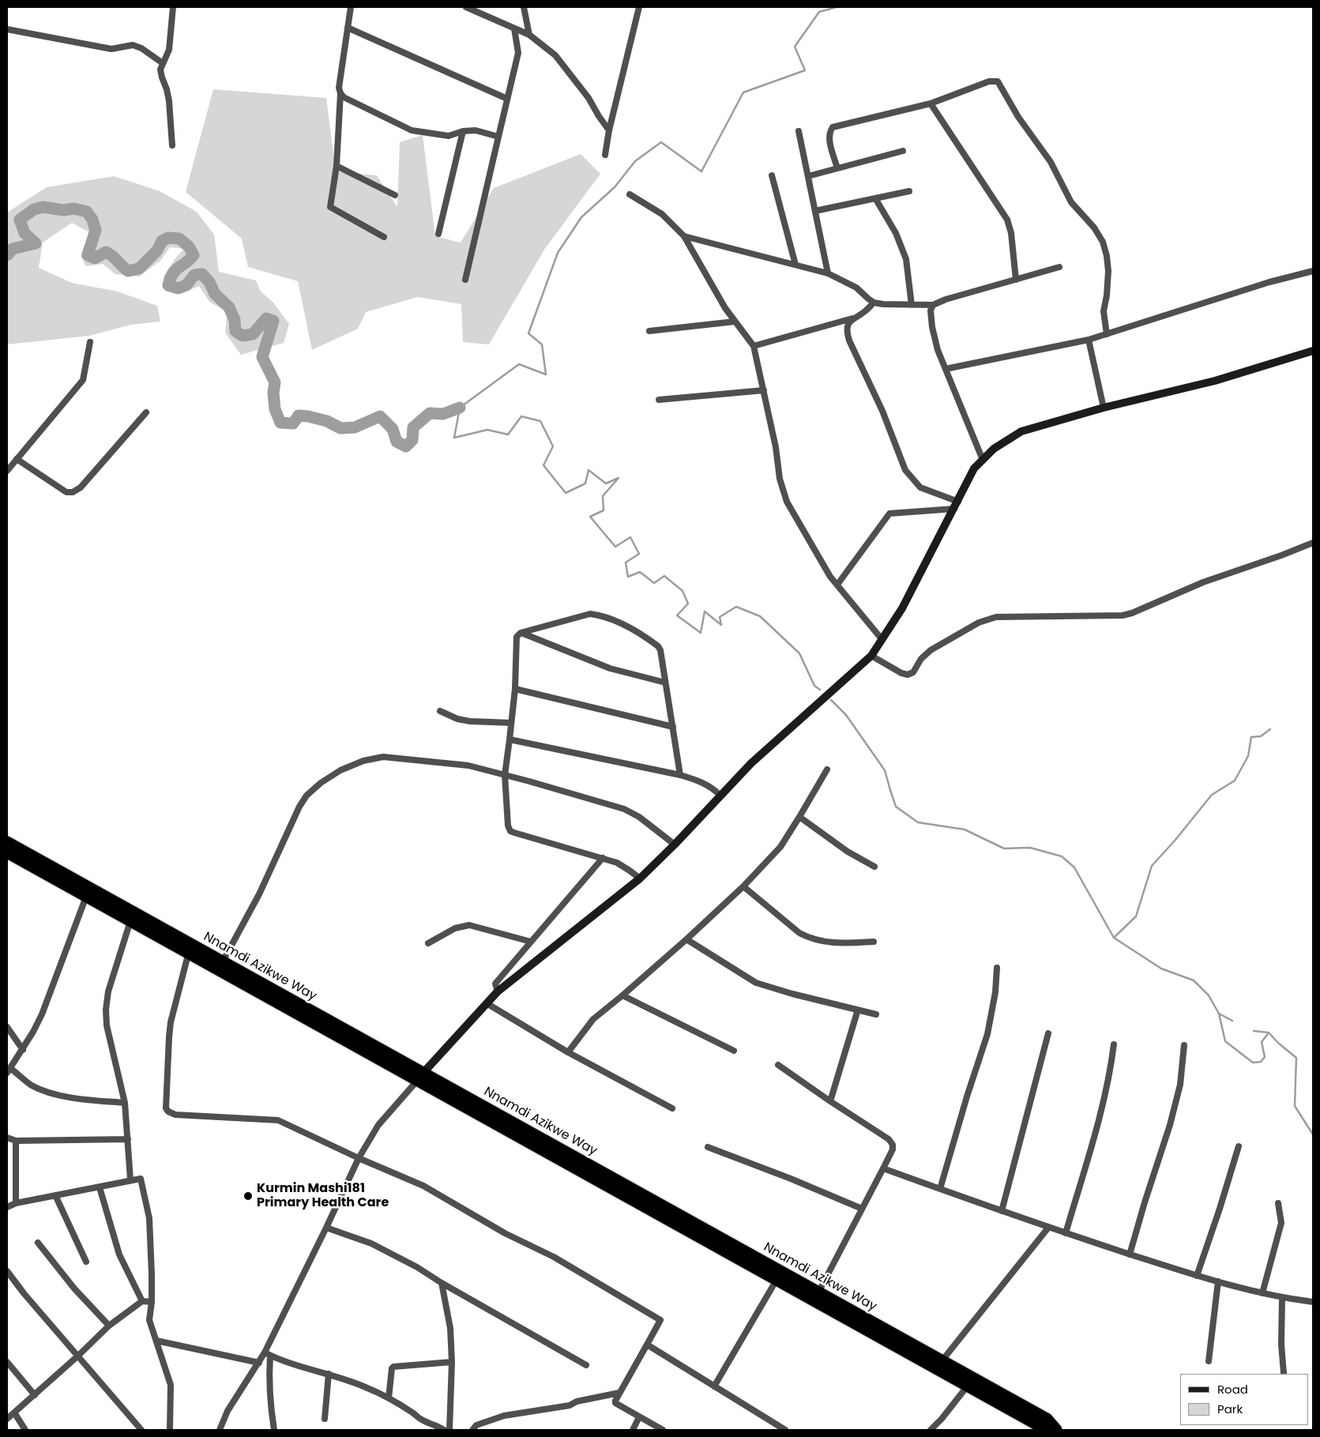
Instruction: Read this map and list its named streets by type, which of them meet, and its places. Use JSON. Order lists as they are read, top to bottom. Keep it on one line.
{"streets":{"highway":["Nnamdi Azikwe Way"]},"places":["Kurmin Mashi181 Primary Health Care"],"legend":["Road","Park"]}
